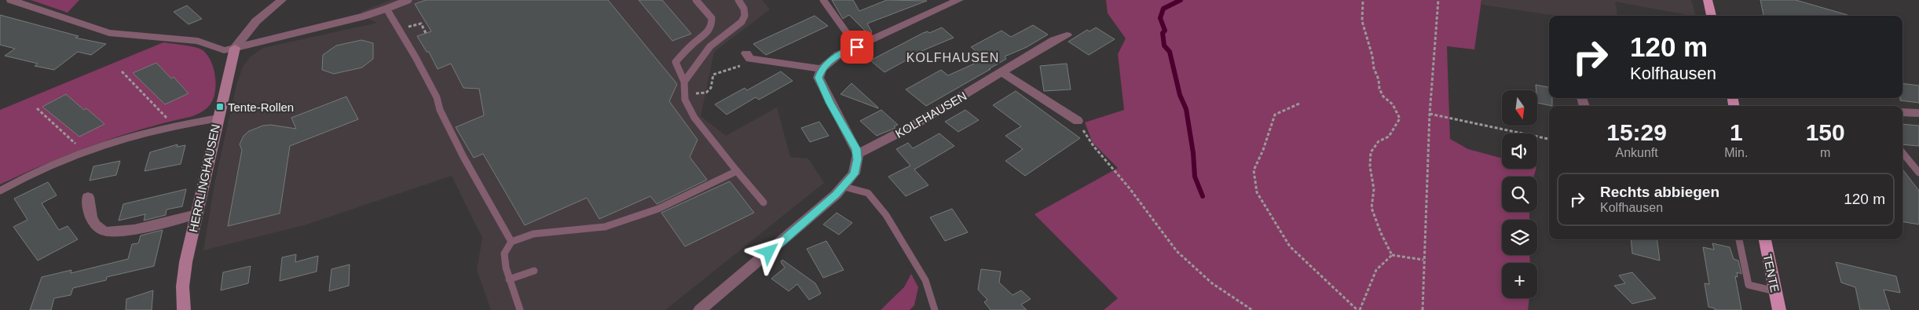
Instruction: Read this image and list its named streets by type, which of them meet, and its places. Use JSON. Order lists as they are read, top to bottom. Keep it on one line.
{"streets":{"main road":["TENTE"],"street":["KOLFHAUSEN","HERRLINGHAUSEN"]},"districts":["KOLFHAUSEN"],"places":{"transit":["Tente-Rollen"]},"north":"bottom","page":{"turn":["120 m","Kolfhausen"],"map_buttons":"+","eta":["15:29","Ankunft","1","Min.","150","m"],"list":[{"name":"Rechts abbiegen","note":"Kolfhausen","value":"120 m"}]}}
